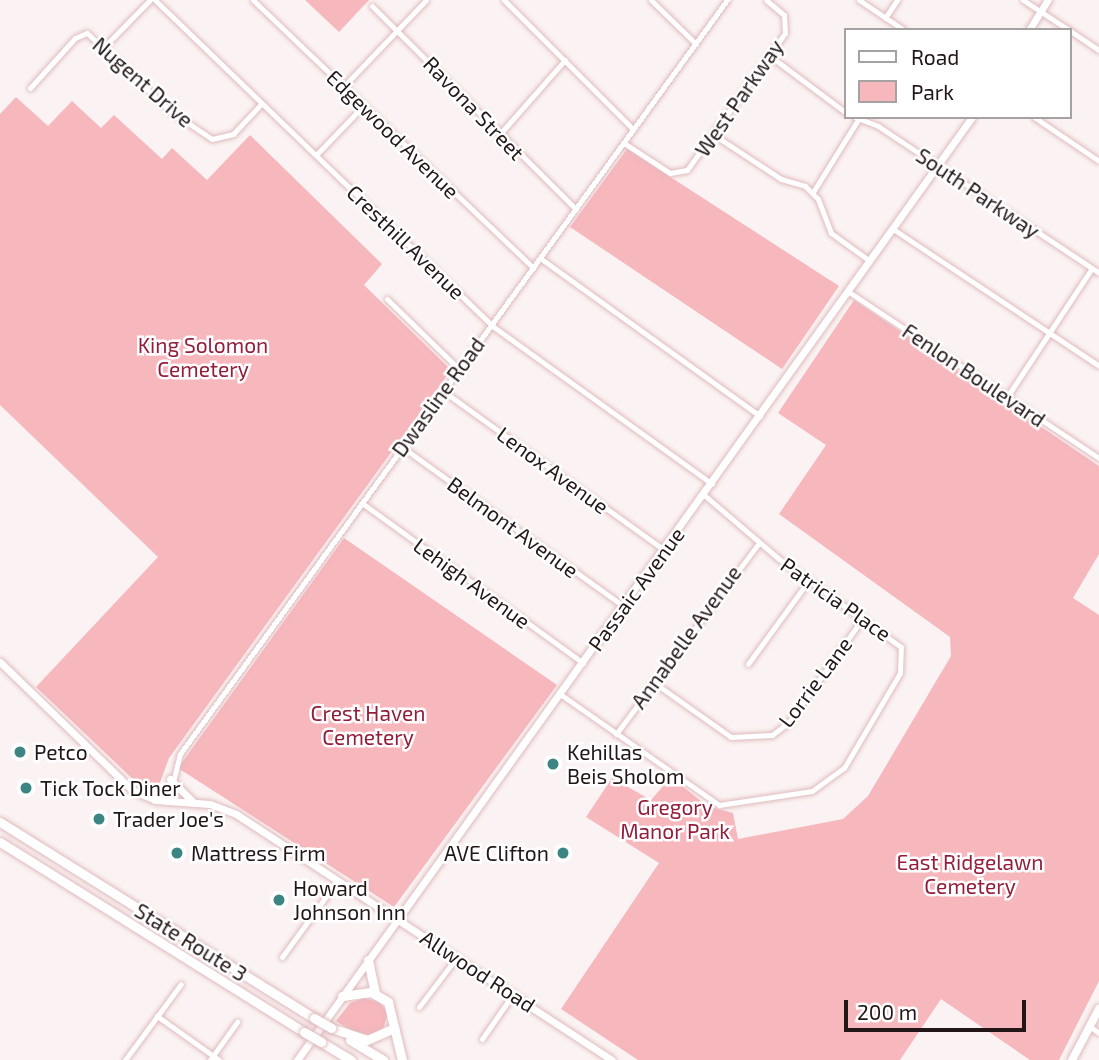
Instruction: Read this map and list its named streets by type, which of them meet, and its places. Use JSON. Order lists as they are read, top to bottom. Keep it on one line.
{"streets":{"highway":["State Route 3"],"street":["Nugent Drive","West Parkway","Ravona Street","Edgewood Avenue","South Parkway","Cresthill Avenue","Fenlon Boulevard","Dwasline Road","Lenox Avenue","Belmont Avenue","Lehigh Avenue","Passaic Avenue","Patricia Place","Annabelle Avenue","Lorrie Lane","Allwood Road"]},"crossings":[["Nugent Drive","Cresthill Avenue"],["West Parkway","Dwasline Road"],["Ravona Street","Dwasline Road"],["Edgewood Avenue","Dwasline Road"],["South Parkway","Passaic Avenue"],["Cresthill Avenue","Dwasline Road"],["Cresthill Avenue","Passaic Avenue"],["Fenlon Boulevard","Passaic Avenue"],["Dwasline Road","Lenox Avenue"],["Dwasline Road","Belmont Avenue"],["Dwasline Road","Lehigh Avenue"],["Dwasline Road","Allwood Road"],["Lenox Avenue","Passaic Avenue"],["Belmont Avenue","Passaic Avenue"],["Lehigh Avenue","Passaic Avenue"],["Passaic Avenue","Patricia Place"],["Passaic Avenue","Allwood Road"],["Patricia Place","Annabelle Avenue"],["Patricia Place","Lorrie Lane"],["Annabelle Avenue","Lorrie Lane"]],"parks":["King Solomon Cemetery","Crest Haven Cemetery","Gregory Manor Park","East Ridgelawn Cemetery"],"places":["Petco","Kehillas Beis Sholom","Tick Tock Diner","Trader Joe's","Mattress Firm","AVE Clifton","Howard Johnson Inn"],"legend":["Road","Park"],"scale_bar":"200 m"}
